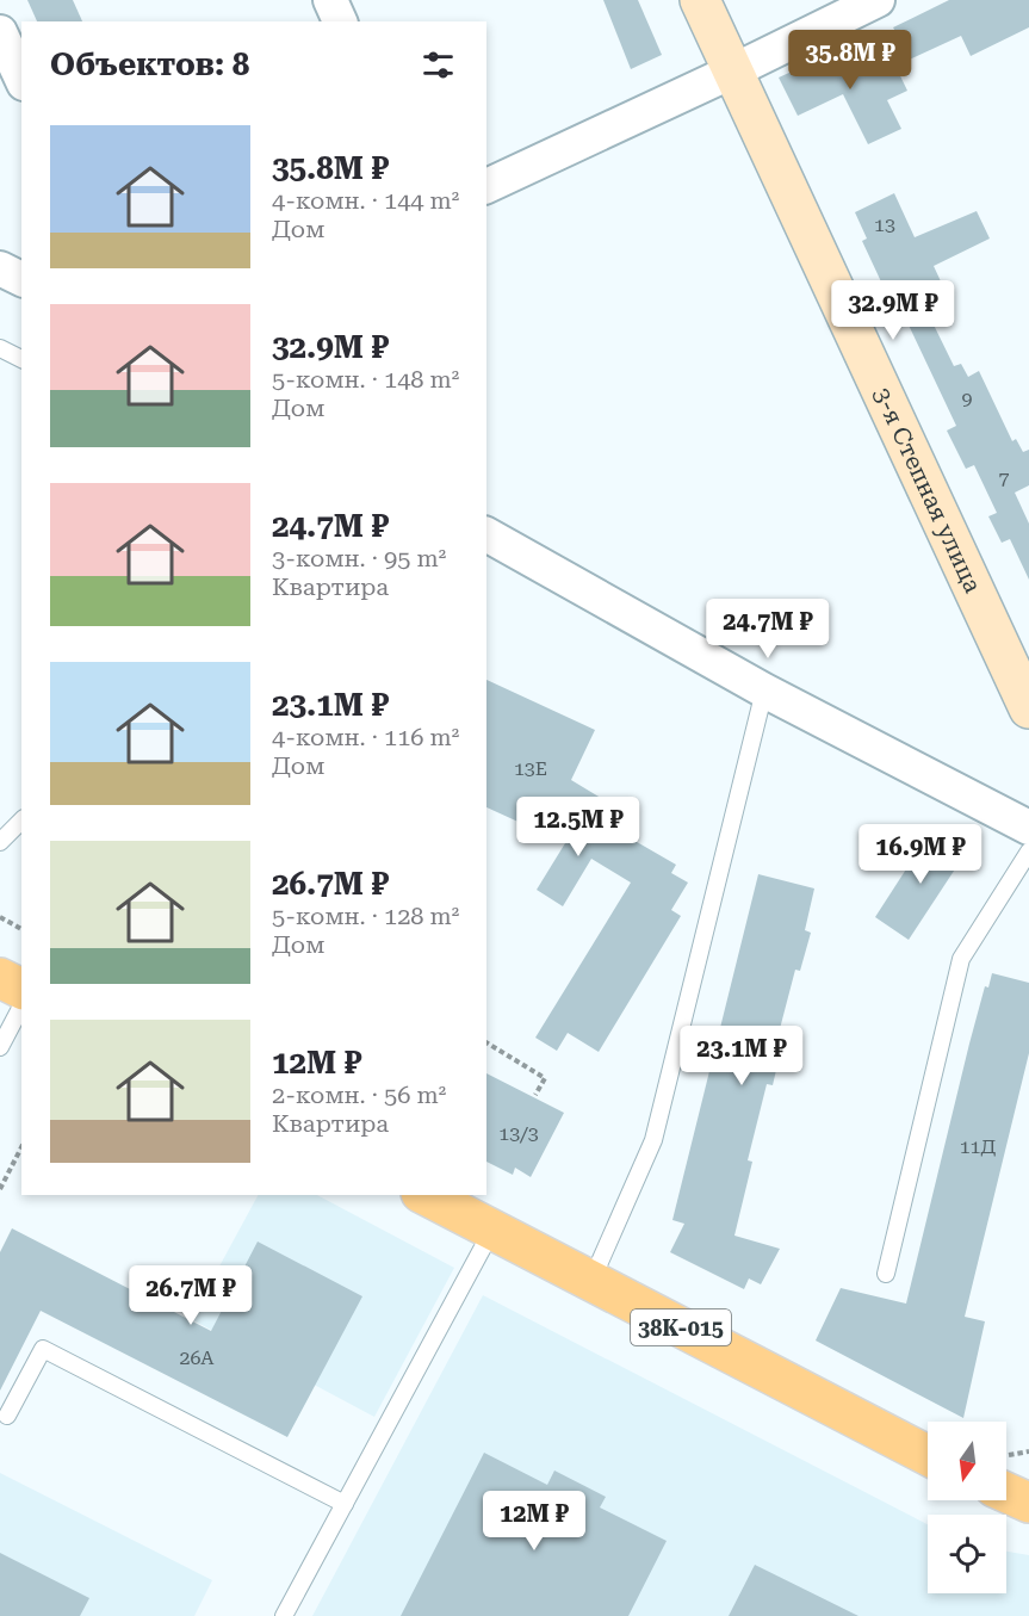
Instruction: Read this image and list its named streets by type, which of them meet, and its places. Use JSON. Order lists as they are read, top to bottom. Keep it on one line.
{"streets":{"main road":["38К-015"],"street":["3-я Степная улица"]},"house_numbers":["13","9","7","13Е","13/3","11Д","26А"],"north":"bottom","page":{"heading":"Объектов: 8","price":["35.8M ₽","32.9M ₽","24.7M ₽","12.5M ₽","16.9M ₽","23.1M ₽","26.7M ₽","12M ₽"],"list":[{"name":"35.8M ₽","note":"4-комн. · 144 m² · Дом"},{"name":"32.9M ₽","note":"5-комн. · 148 m² · Дом"},{"name":"24.7M ₽","note":"3-комн. · 95 m² · Квартира"},{"name":"23.1M ₽","note":"4-комн. · 116 m² · Дом"},{"name":"26.7M ₽","note":"5-комн. · 128 m² · Дом"},{"name":"12M ₽","note":"2-комн. · 56 m² · Квартира"}]}}
